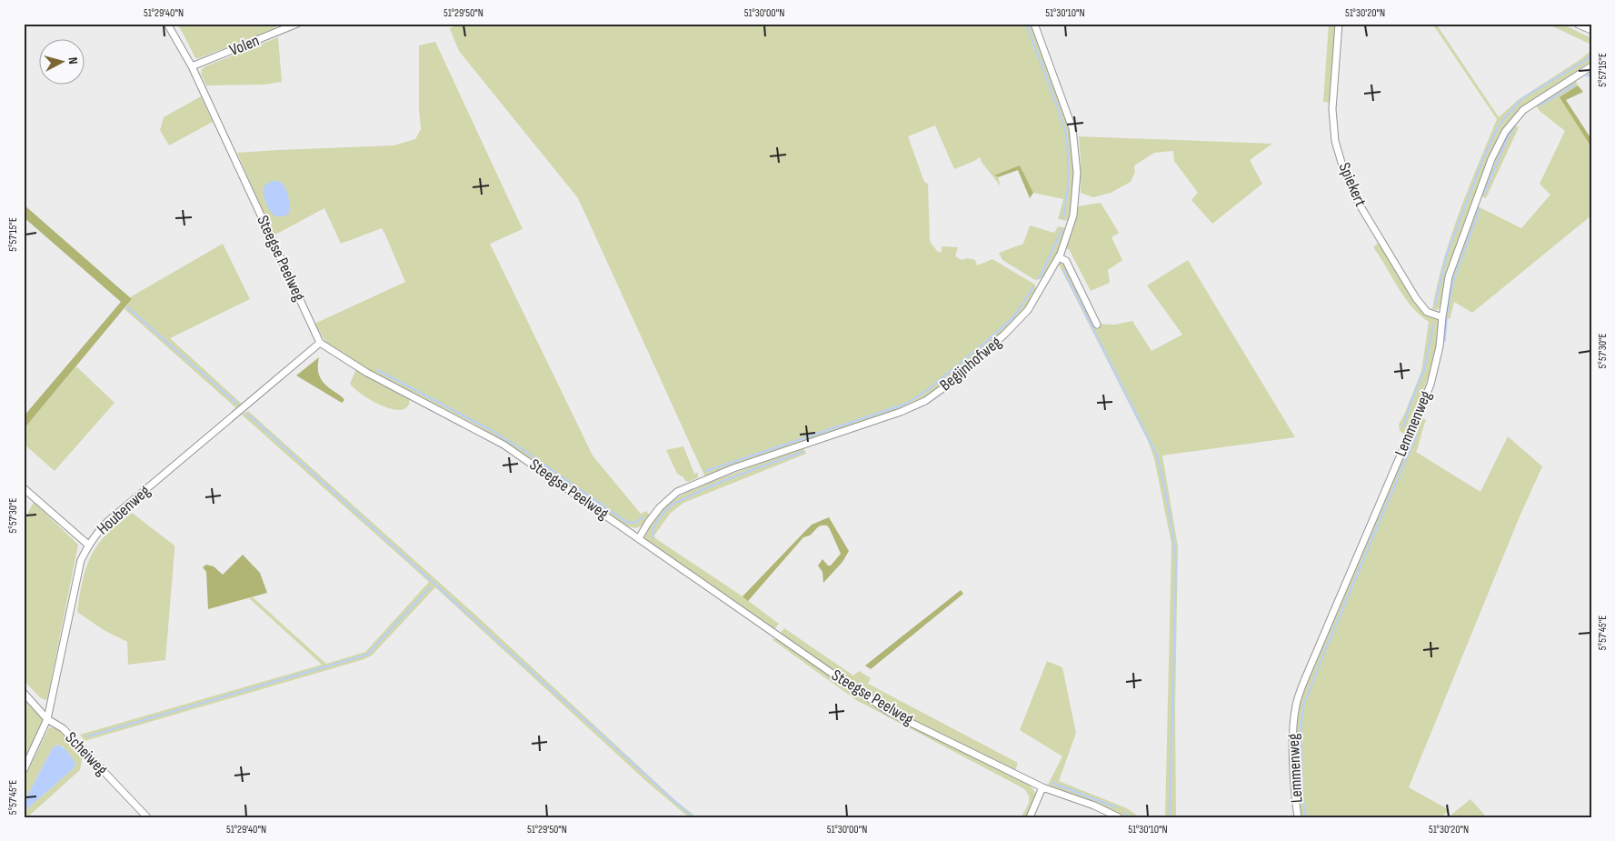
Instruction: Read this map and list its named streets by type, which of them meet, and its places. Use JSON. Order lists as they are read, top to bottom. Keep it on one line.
{"streets":{"street":["Volen","Spiekert","Steegse Peelweg","Begijnhofweg","Lemmenweg","Houbenweg","Scheiweg"]},"crossings":[["Volen","Steegse Peelweg"],["Spiekert","Lemmenweg"],["Steegse Peelweg","Begijnhofweg"],["Steegse Peelweg","Houbenweg"],["Houbenweg","Scheiweg"]],"north":"right","coordinates":["51°29'40\"N","51°29'50\"N","51°30'00\"N","51°30'10\"N","51°30'20\"N","5°57'15\"E","5°57'30\"E","5°57'45\"E"]}
